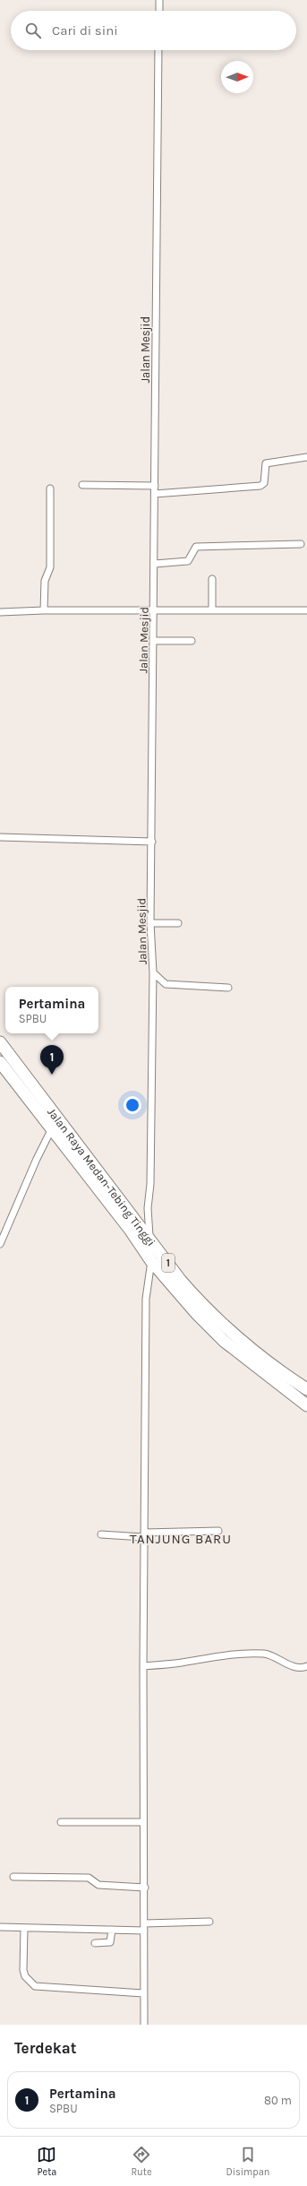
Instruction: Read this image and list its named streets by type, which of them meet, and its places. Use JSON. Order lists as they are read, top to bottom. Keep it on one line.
{"streets":{"highway":["Jalan Raya Medan-Tebing Tinggi","1"],"street":["Jalan Mesjid"]},"crossings":[["Jalan Mesjid","Jalan Raya Medan-Tebing Tinggi"]],"districts":["TANJUNG BARU"],"north":"right","page":{"search":"Cari di sini","popup":["Pertamina","SPBU"],"pins":"1","heading":"Terdekat","list":[{"mark":"1","name":"Pertamina","note":"SPBU","value":"80 m"}],"nav":["Peta","Rute","Disimpan"]}}
